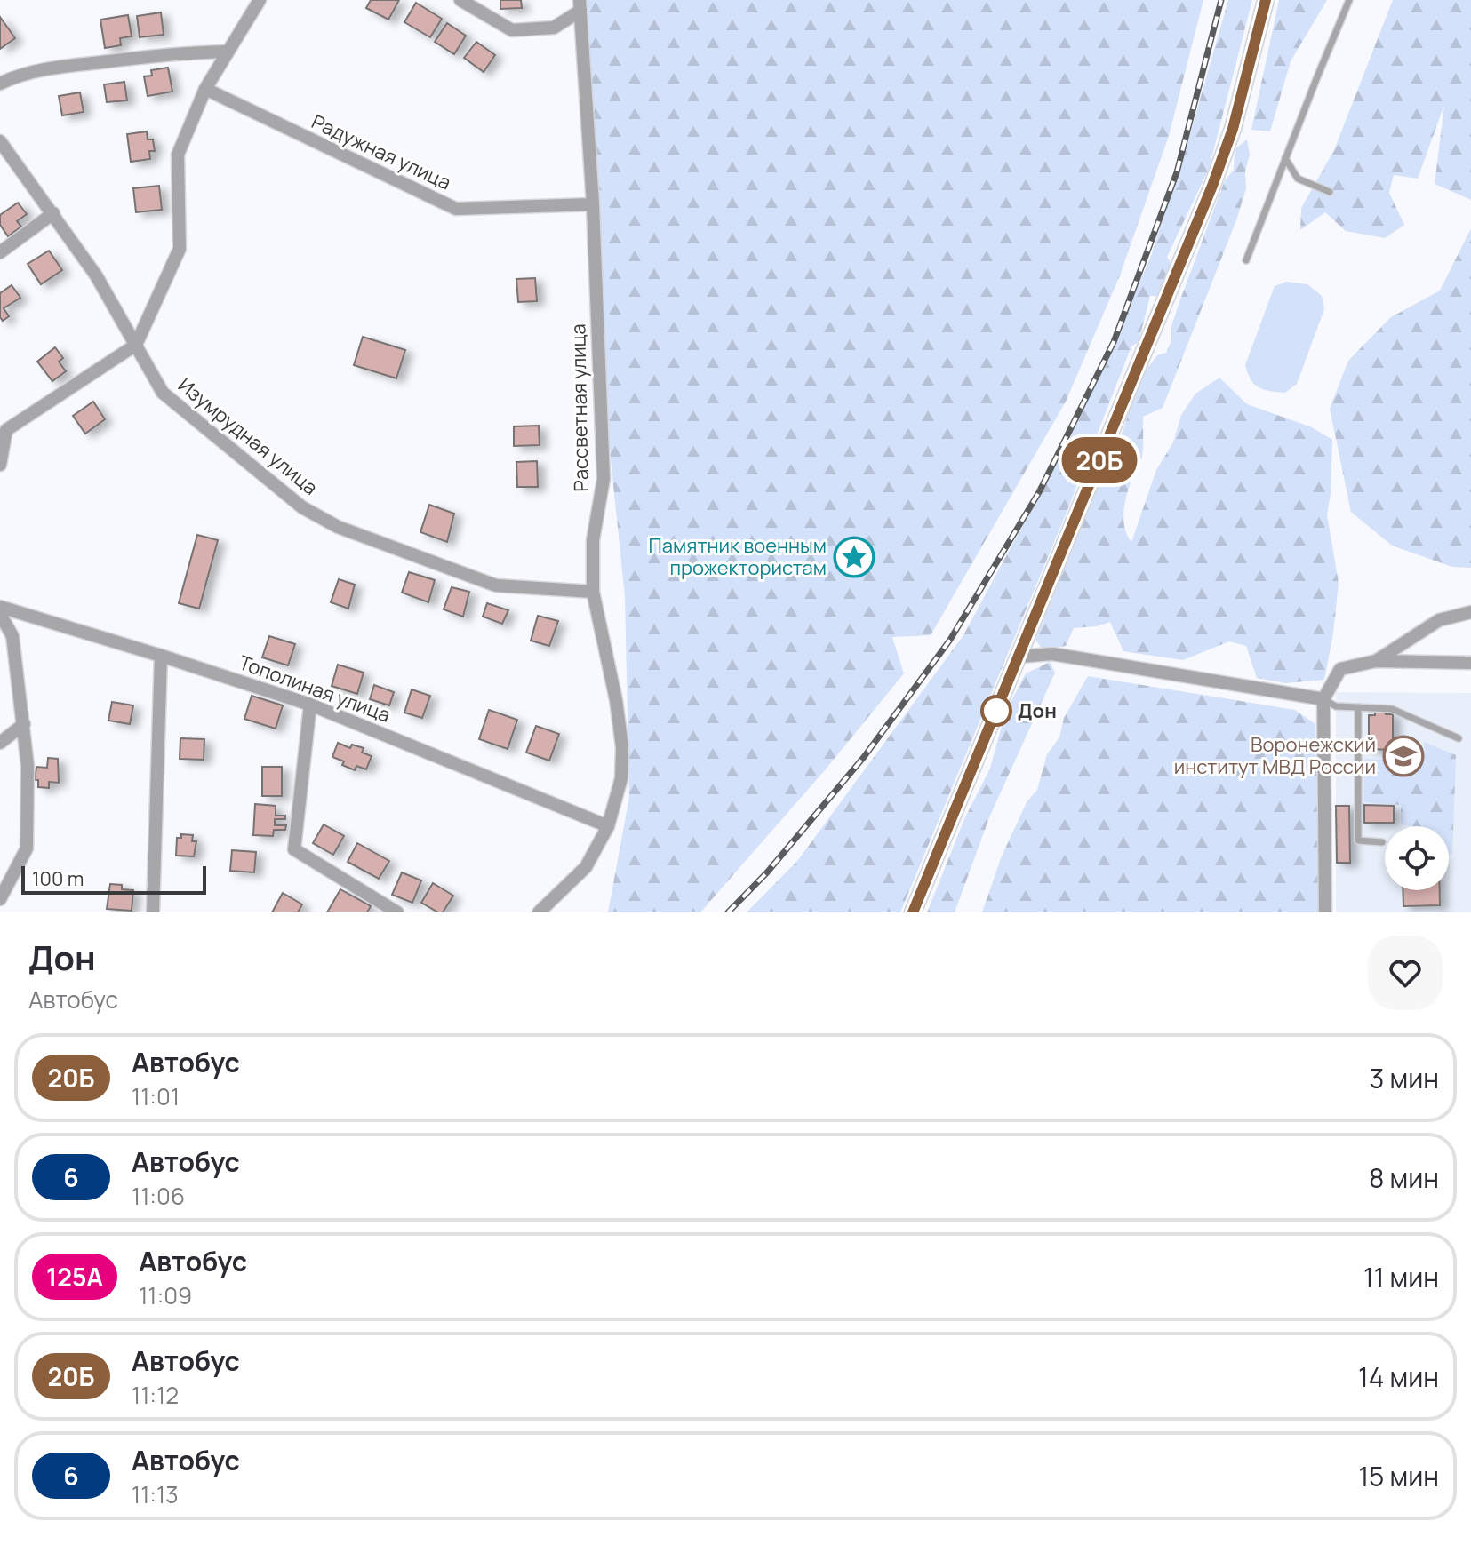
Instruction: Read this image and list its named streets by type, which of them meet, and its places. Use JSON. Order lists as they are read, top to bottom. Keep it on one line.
{"streets":{"street":["Радужная улица","Рассветная улица","Изумрудная улица","Тополиная улица"]},"crossings":[["Радужная улица","Рассветная улица"],["Рассветная улица","Изумрудная улица"],["Рассветная улица","Тополиная улица"]],"places":{"place":["Памятник военным прожектористам"],"other":["Дон"],"school or university":["Воронежский институт МВД России"]},"lines":["bus line 20Б"],"scale_bar":"100 m","page":{"on_map":"20Б","scale":"100 m","heading":["Дон","Автобус"],"list":[{"mark":"20Б","name":"Автобус","note":"11:01","value":"3 мин"},{"mark":"6","name":"Автобус","note":"11:06","value":"8 мин"},{"mark":"125А","name":"Автобус","note":"11:09","value":"11 мин"},{"mark":"20Б","name":"Автобус","note":"11:12","value":"14 мин"},{"mark":"6","name":"Автобус","note":"11:13","value":"15 мин"}]}}
